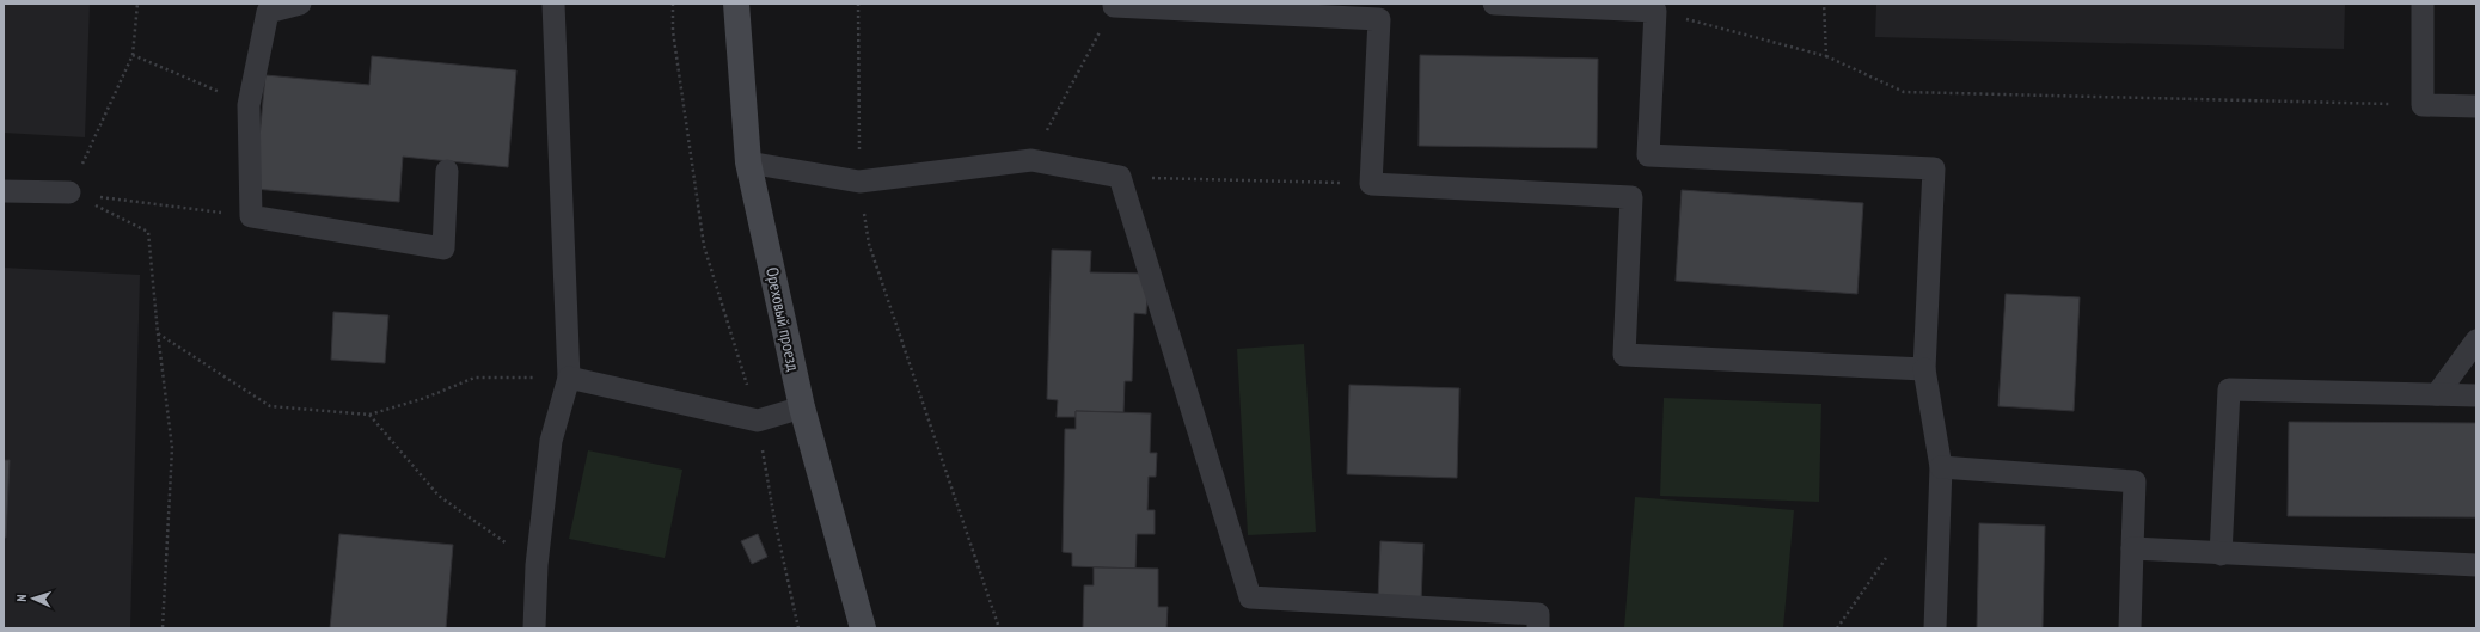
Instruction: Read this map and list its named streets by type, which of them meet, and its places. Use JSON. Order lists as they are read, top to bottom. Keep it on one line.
{"streets":{"street":["Ореховый проезд"]},"north":"left"}
